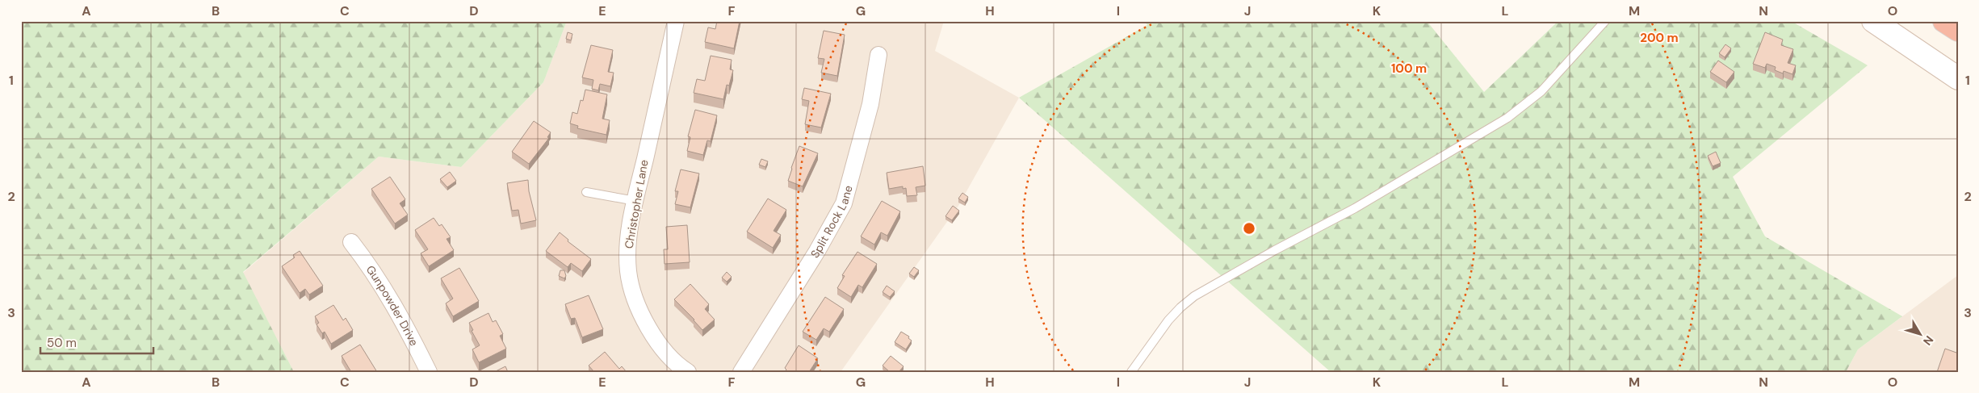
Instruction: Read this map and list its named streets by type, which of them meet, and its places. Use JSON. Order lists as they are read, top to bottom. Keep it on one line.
{"streets":{"street":["Christopher Lane","Split Rock Lane","Gunpowder Drive"]},"scale_bar":"50 m","north":"bottom right","grid":{"columns":["A","B","C","D","E","F","G","H","I","J","K","L","M","N","O"],"rows":["1","2","3"]},"rings":["200 m","100 m"]}
